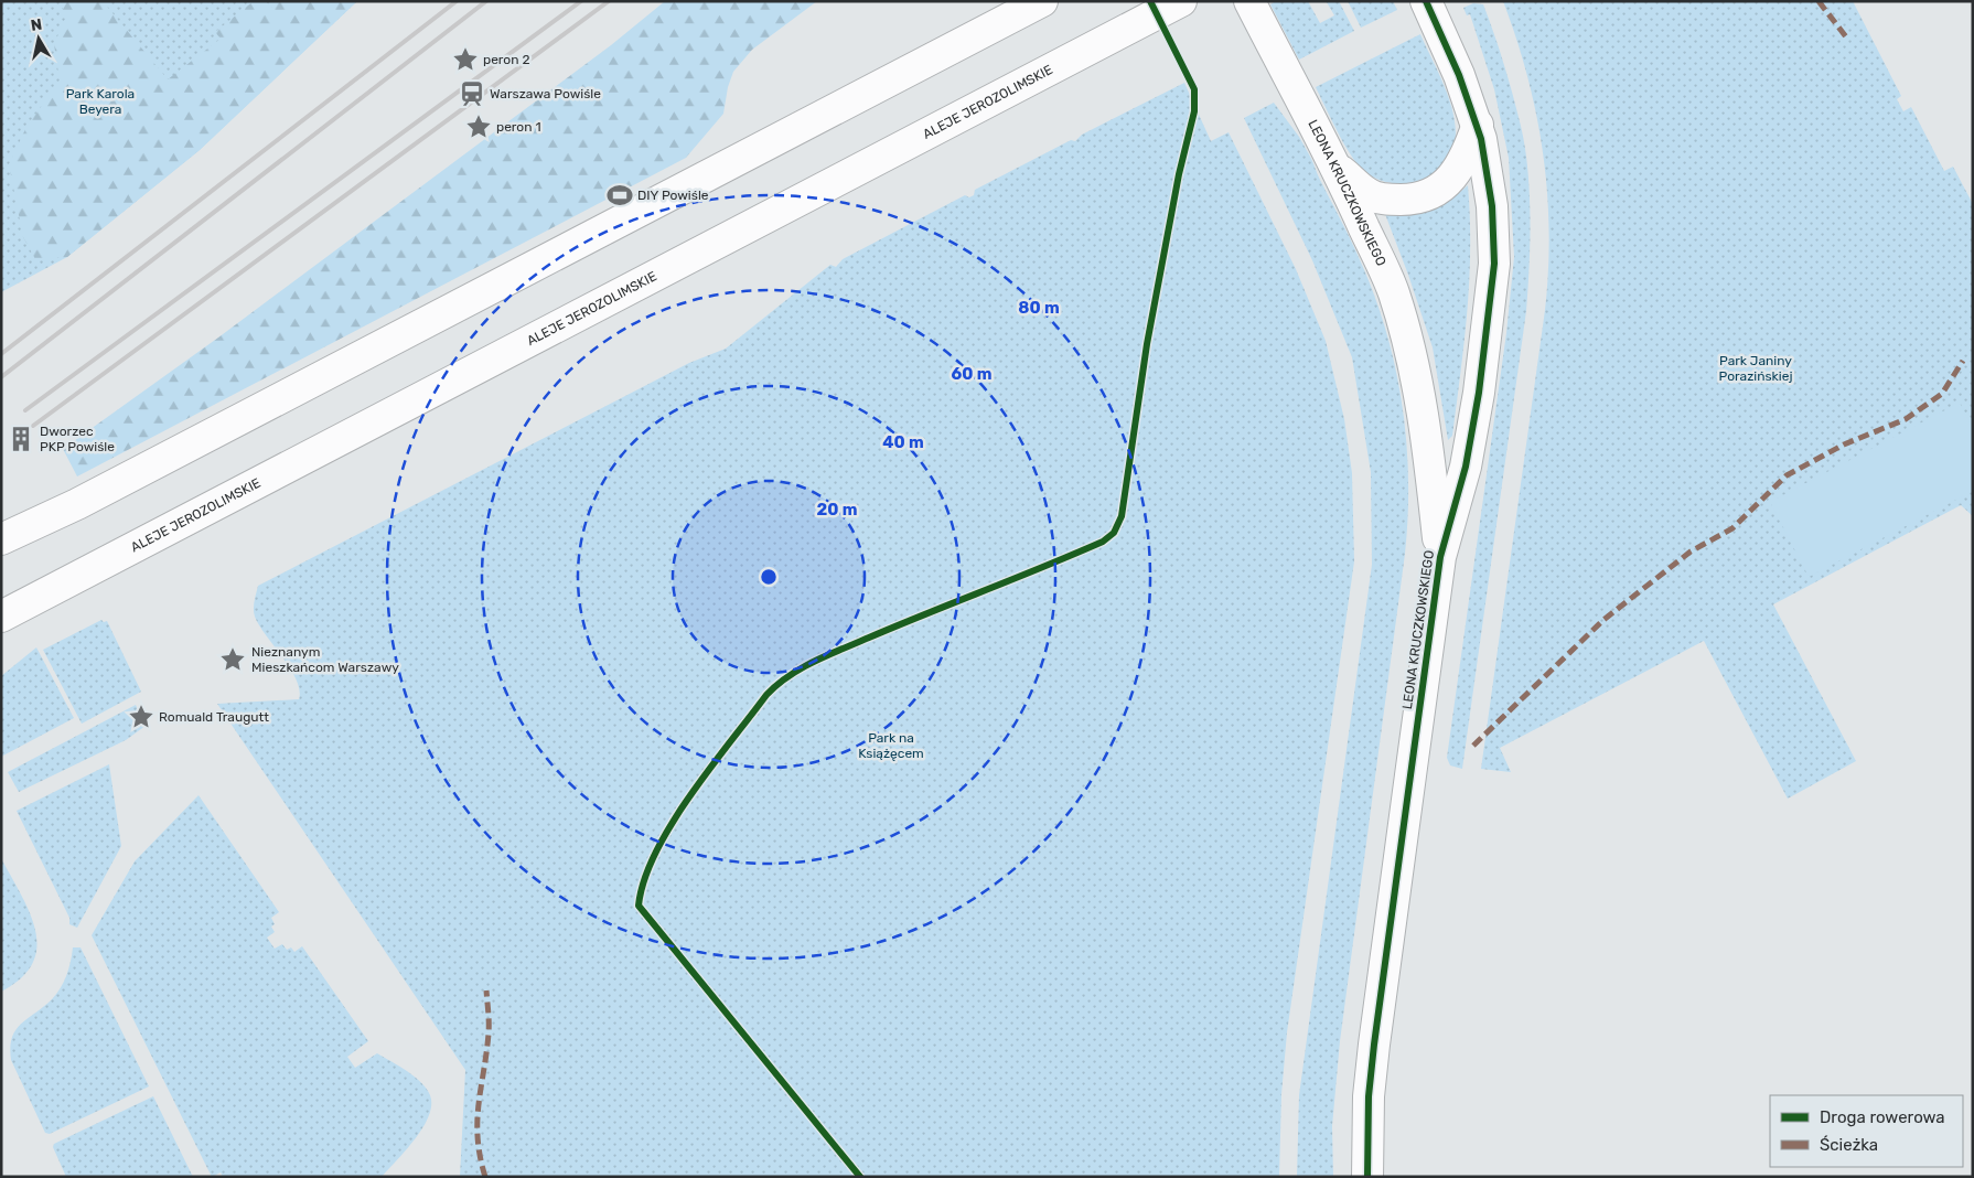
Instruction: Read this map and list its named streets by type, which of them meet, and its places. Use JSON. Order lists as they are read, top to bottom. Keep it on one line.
{"streets":{"main road":["ALEJE JEROZOLIMSKIE","LEONA KRUCZKOWSKIEGO"]},"parks":["Park Karola Beyera","Park Janiny Porazińskiej","Park na Książęcem"],"places":{"place":["peron 2","peron 1","Nieznanym Mieszkańcom Warszawy","Romuald Traugutt"],"station":["Warszawa Powiśle"],"sports":["DIY Powiśle"],"building":["Dworzec PKP Powiśle"]},"legend":["Droga rowerowa","Ścieżka"],"north":"top","rings":["80 m","60 m","40 m","20 m"]}
